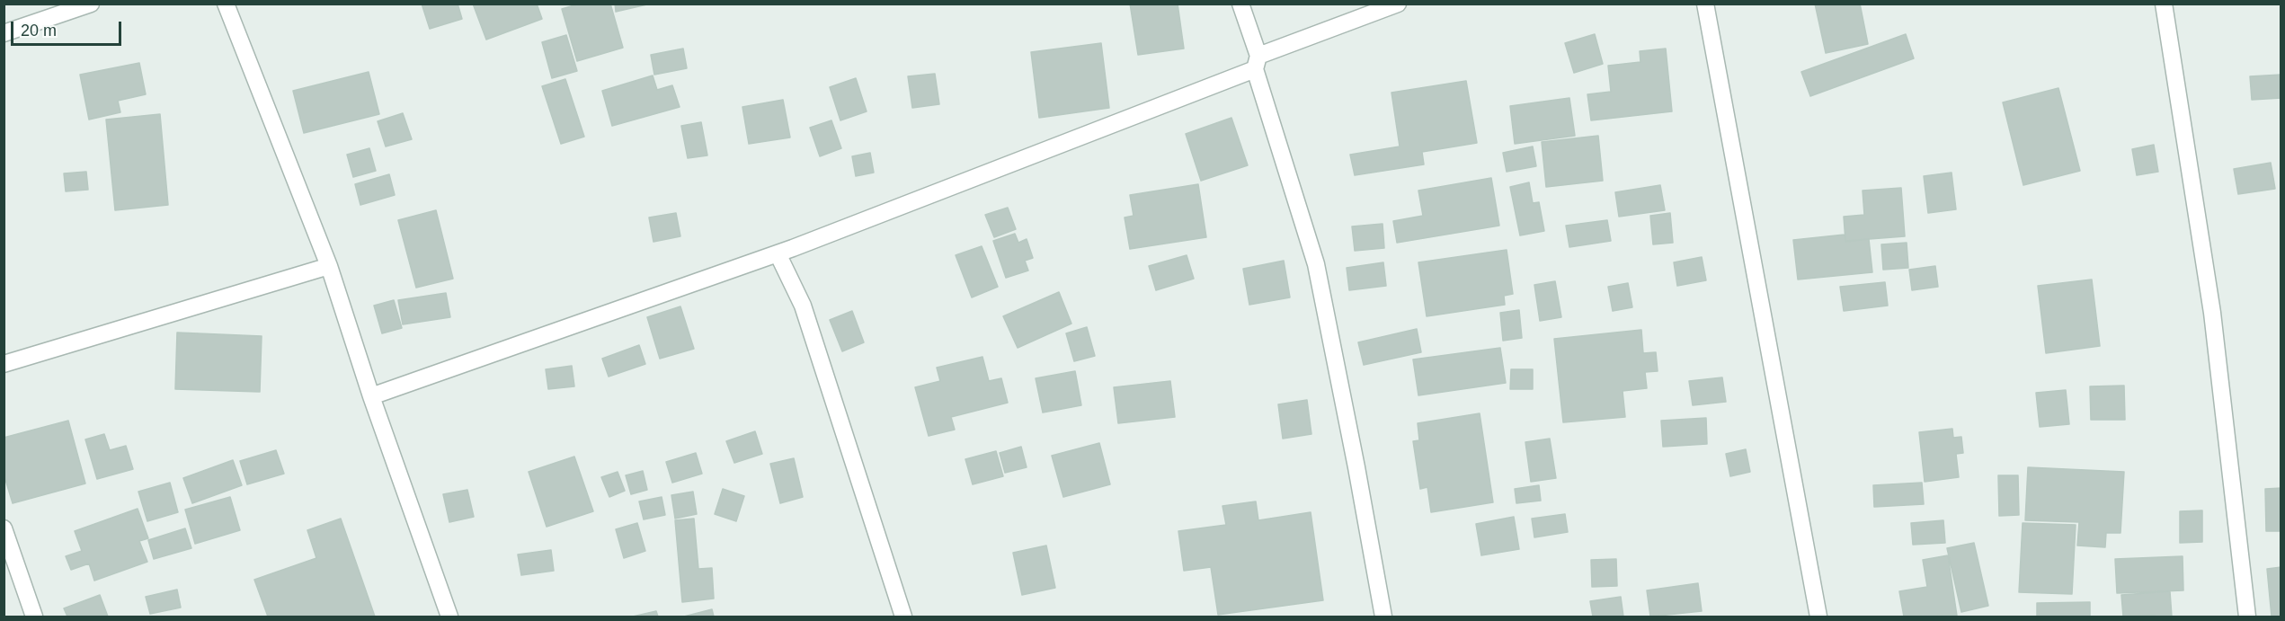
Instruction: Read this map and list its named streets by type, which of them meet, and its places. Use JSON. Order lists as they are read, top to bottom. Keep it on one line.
{"scale_bar":"20 m"}
